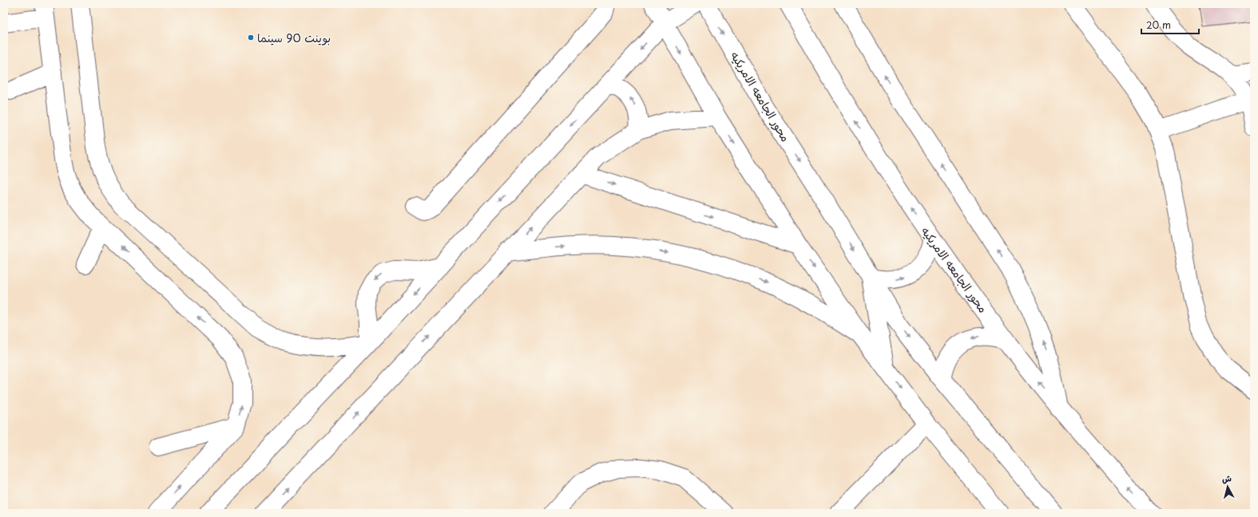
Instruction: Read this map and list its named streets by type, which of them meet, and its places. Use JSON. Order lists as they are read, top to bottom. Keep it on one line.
{"streets":{"street":["محور الجامعه الامريكيه"]},"places":["بوينت 90 سينما"],"scale_bar":"20 m","north":"top"}
